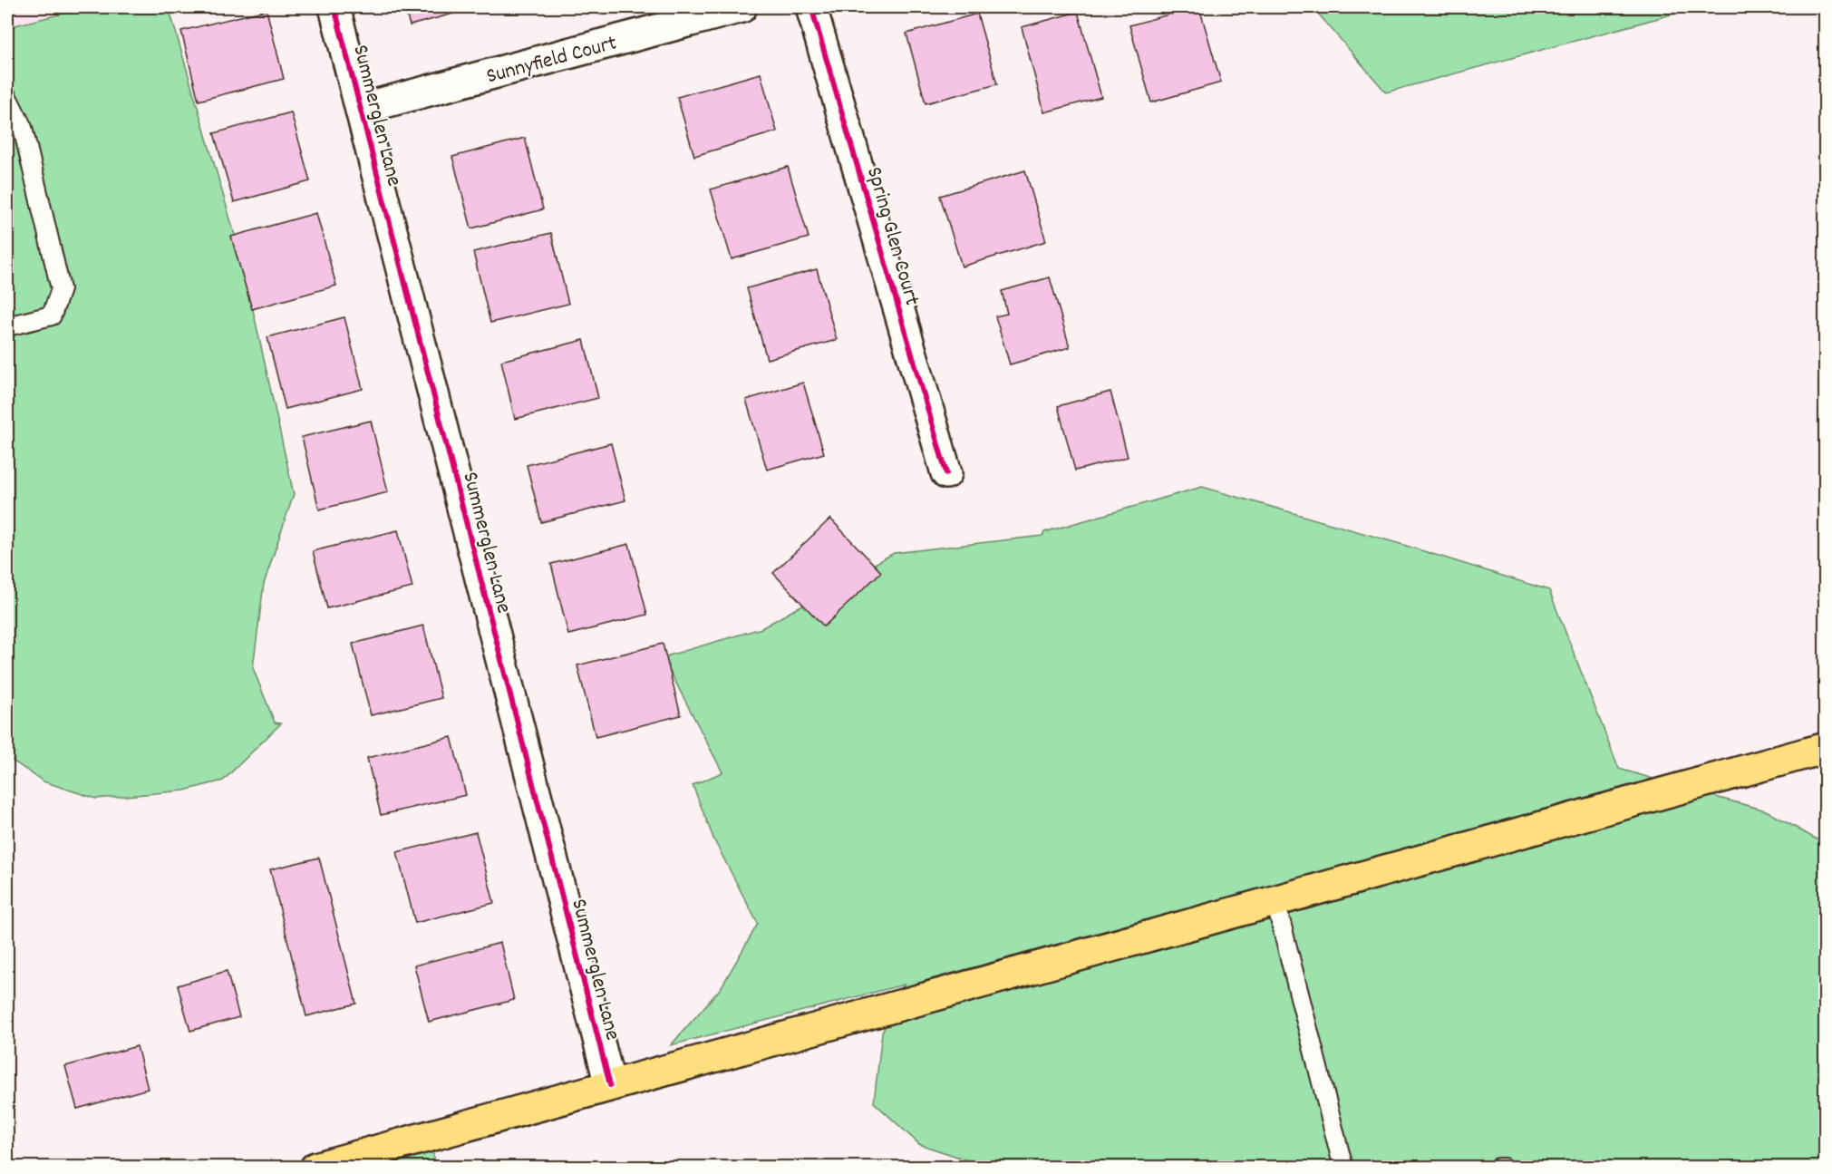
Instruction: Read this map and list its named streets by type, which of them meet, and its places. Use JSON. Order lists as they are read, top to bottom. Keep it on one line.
{"streets":{"street":["Sunnyfield Court","Summerglen Lane","Spring Glen Court"]},"crossings":[["Sunnyfield Court","Summerglen Lane"]]}
